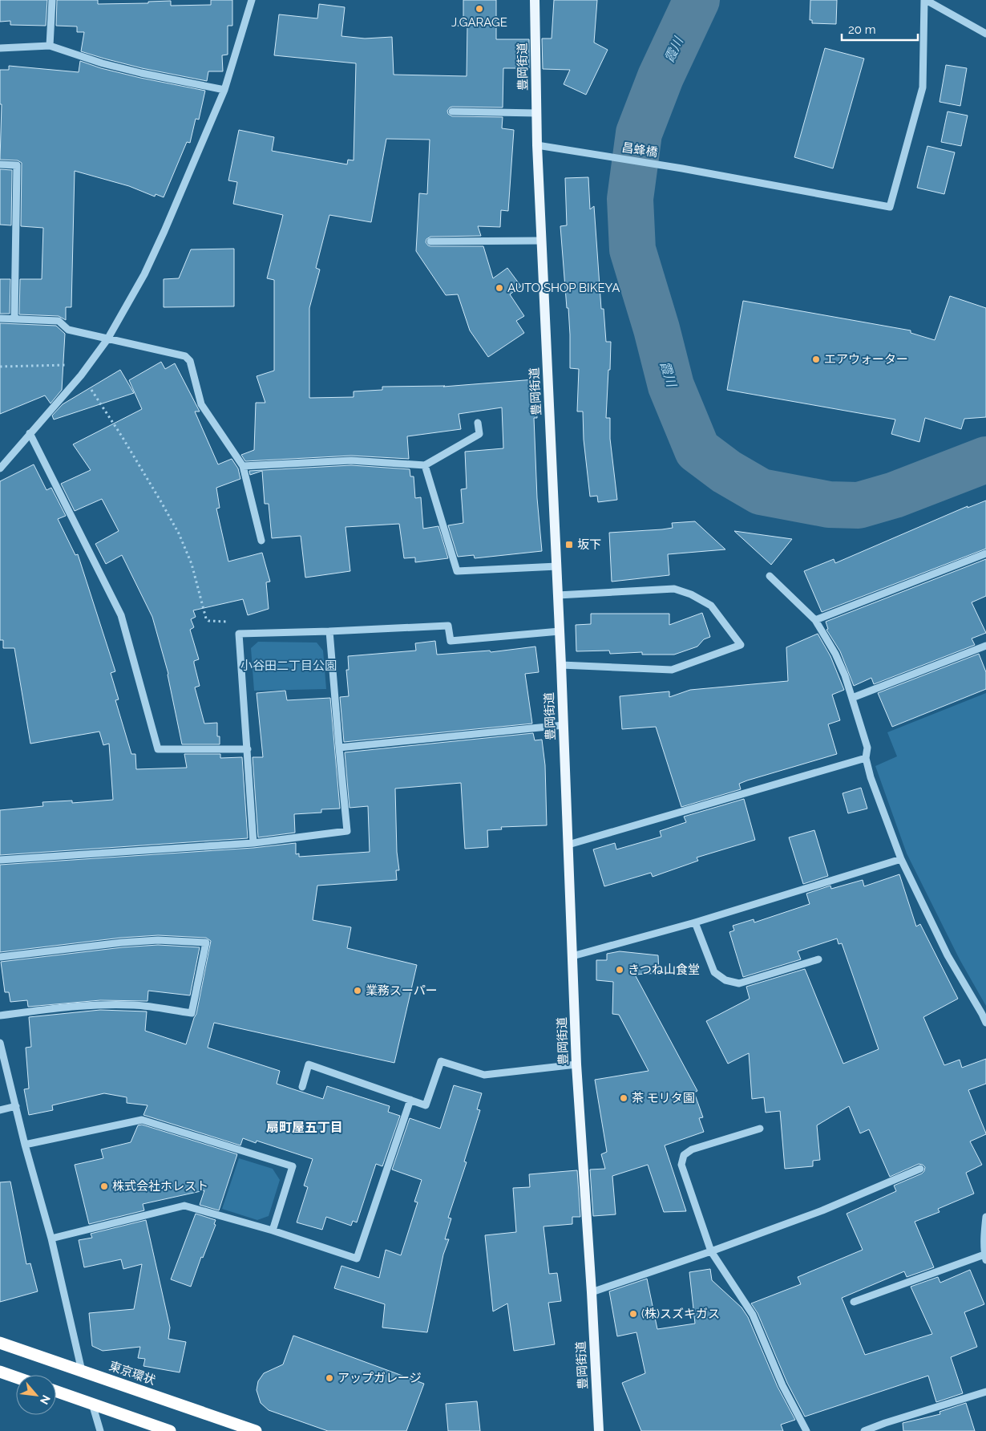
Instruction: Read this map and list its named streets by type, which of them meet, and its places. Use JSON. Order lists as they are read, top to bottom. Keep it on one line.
{"streets":{"highway":["東京環状"],"main road":["豊岡街道"],"street":["昌蜂橋"]},"crossings":[["豊岡街道","昌蜂橋"]],"districts":["扇町屋五丁目"],"water":["霞川"],"parks":["小谷田二丁目公園"],"places":{"other":["J.GARAGE","AUTO SHOP BIKEYA","エアウォーター","きつね山食堂","業務スーパー","茶 モリタ園","株式会社ホレスト","(株)スズキガス","アップガレージ"],"transit":["坂下"]},"scale_bar":"20 m","north":"bottom right"}
